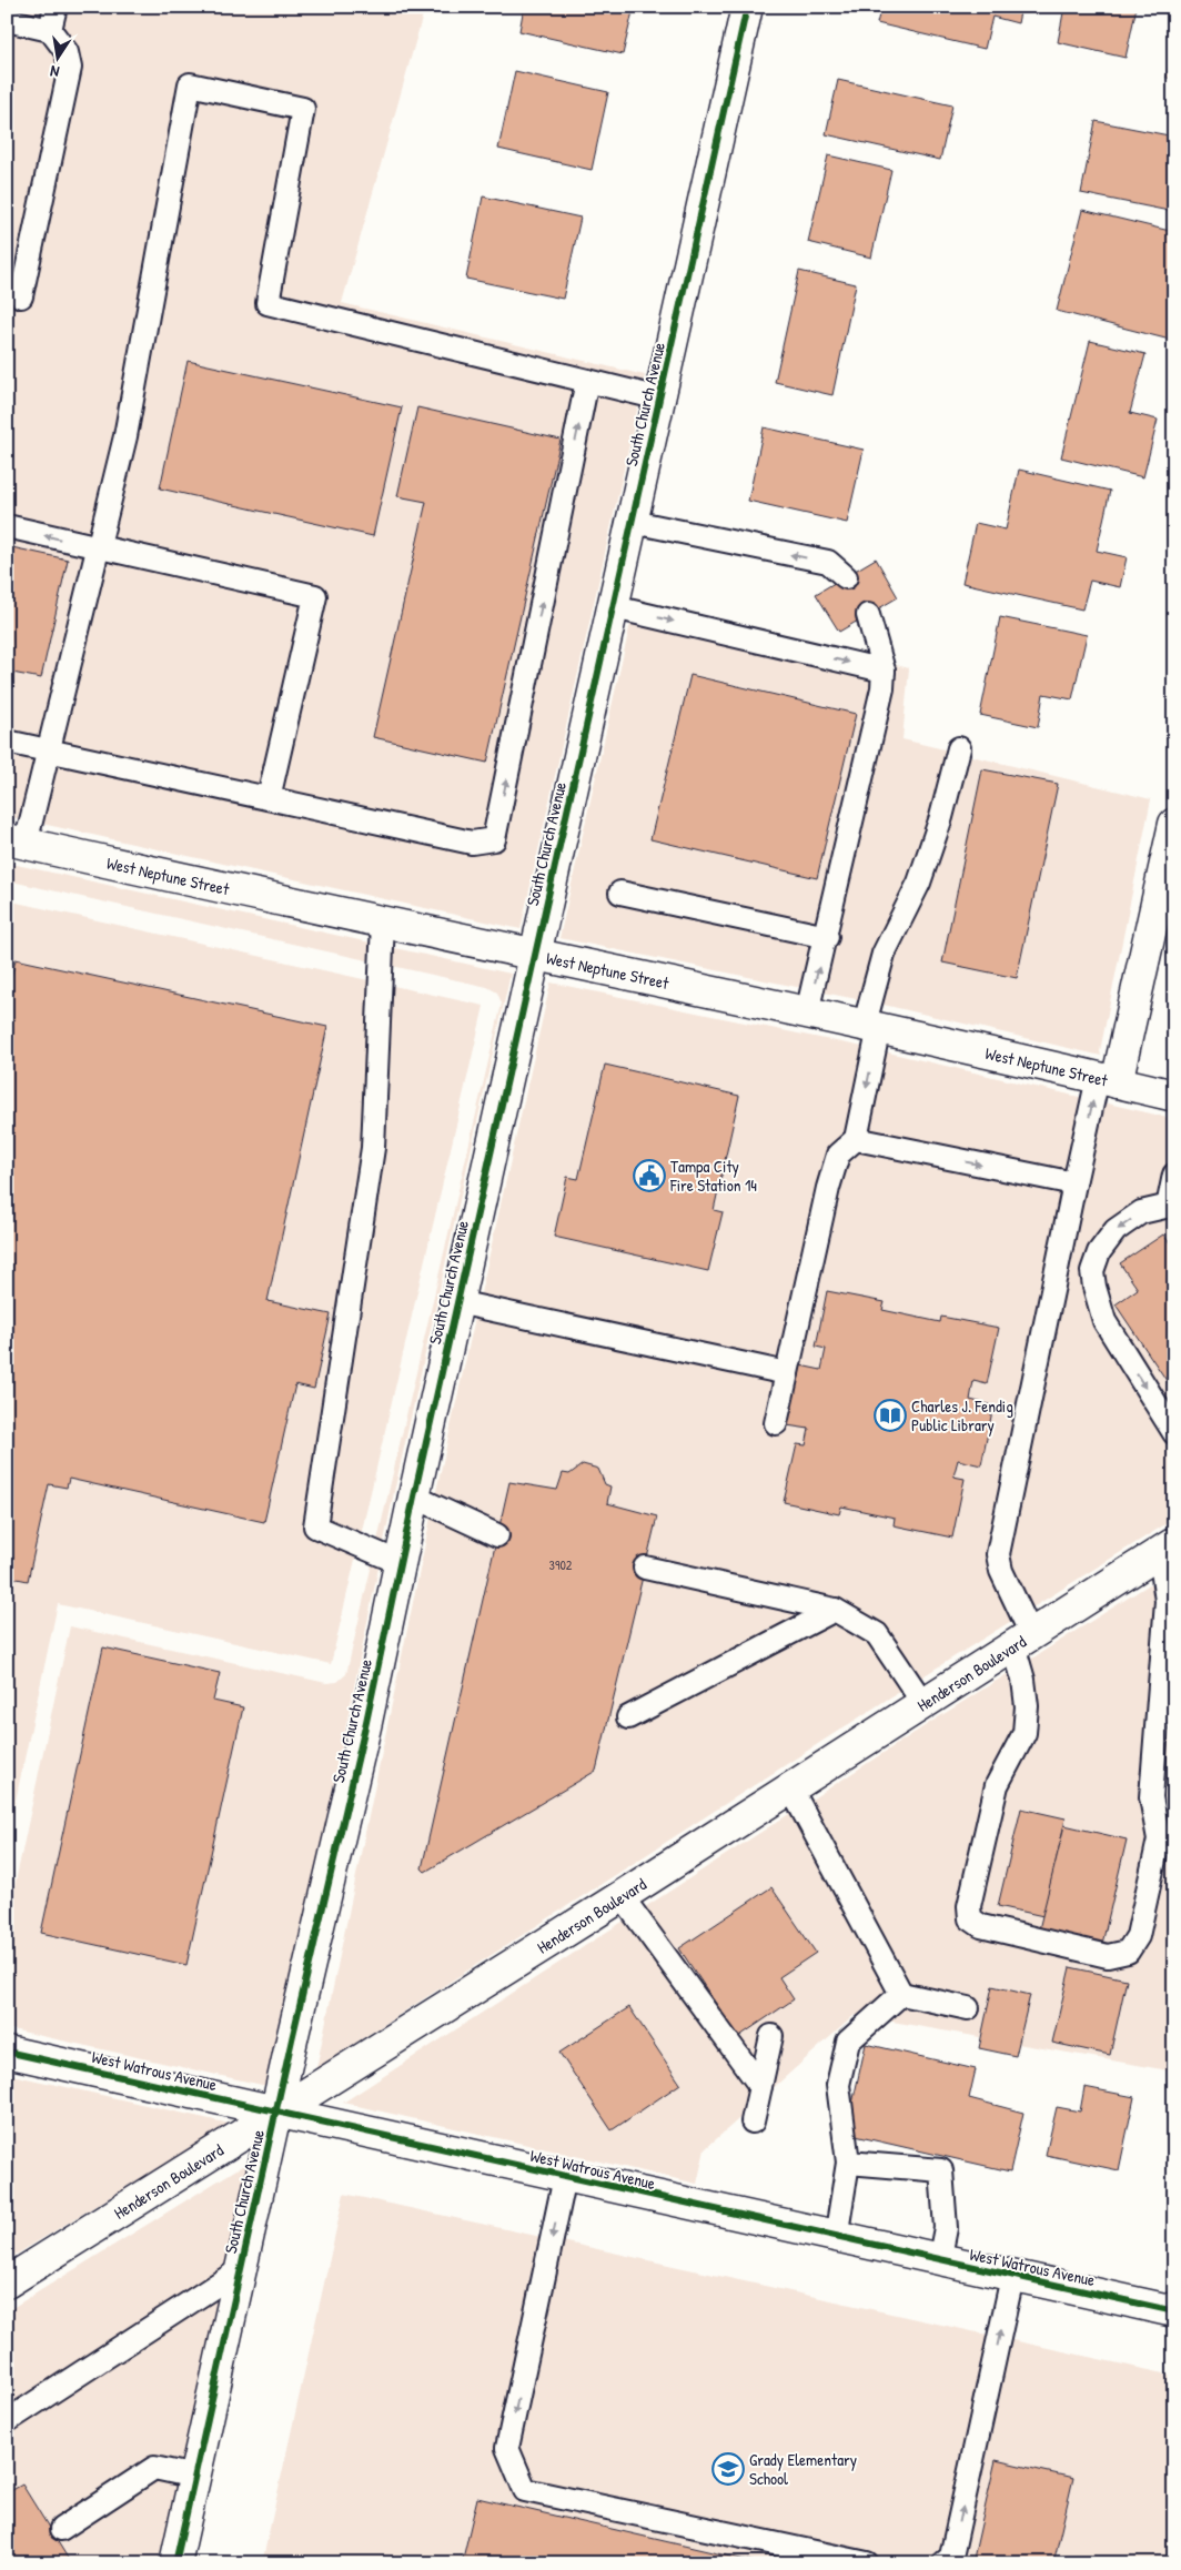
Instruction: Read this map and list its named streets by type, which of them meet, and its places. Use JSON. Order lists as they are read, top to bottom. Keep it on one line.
{"streets":{"street":["South Church Avenue","West Neptune Street","Henderson Boulevard","West Watrous Avenue"]},"crossings":[["South Church Avenue","West Neptune Street"],["South Church Avenue","Henderson Boulevard"],["South Church Avenue","West Watrous Avenue"],["Henderson Boulevard","West Watrous Avenue"]],"places":{"public building":["Tampa City Fire Station 14"],"library":["Charles J. Fendig Public Library"],"school or university":["Grady Elementary School"]},"house_numbers":["3902"],"north":"bottom"}
